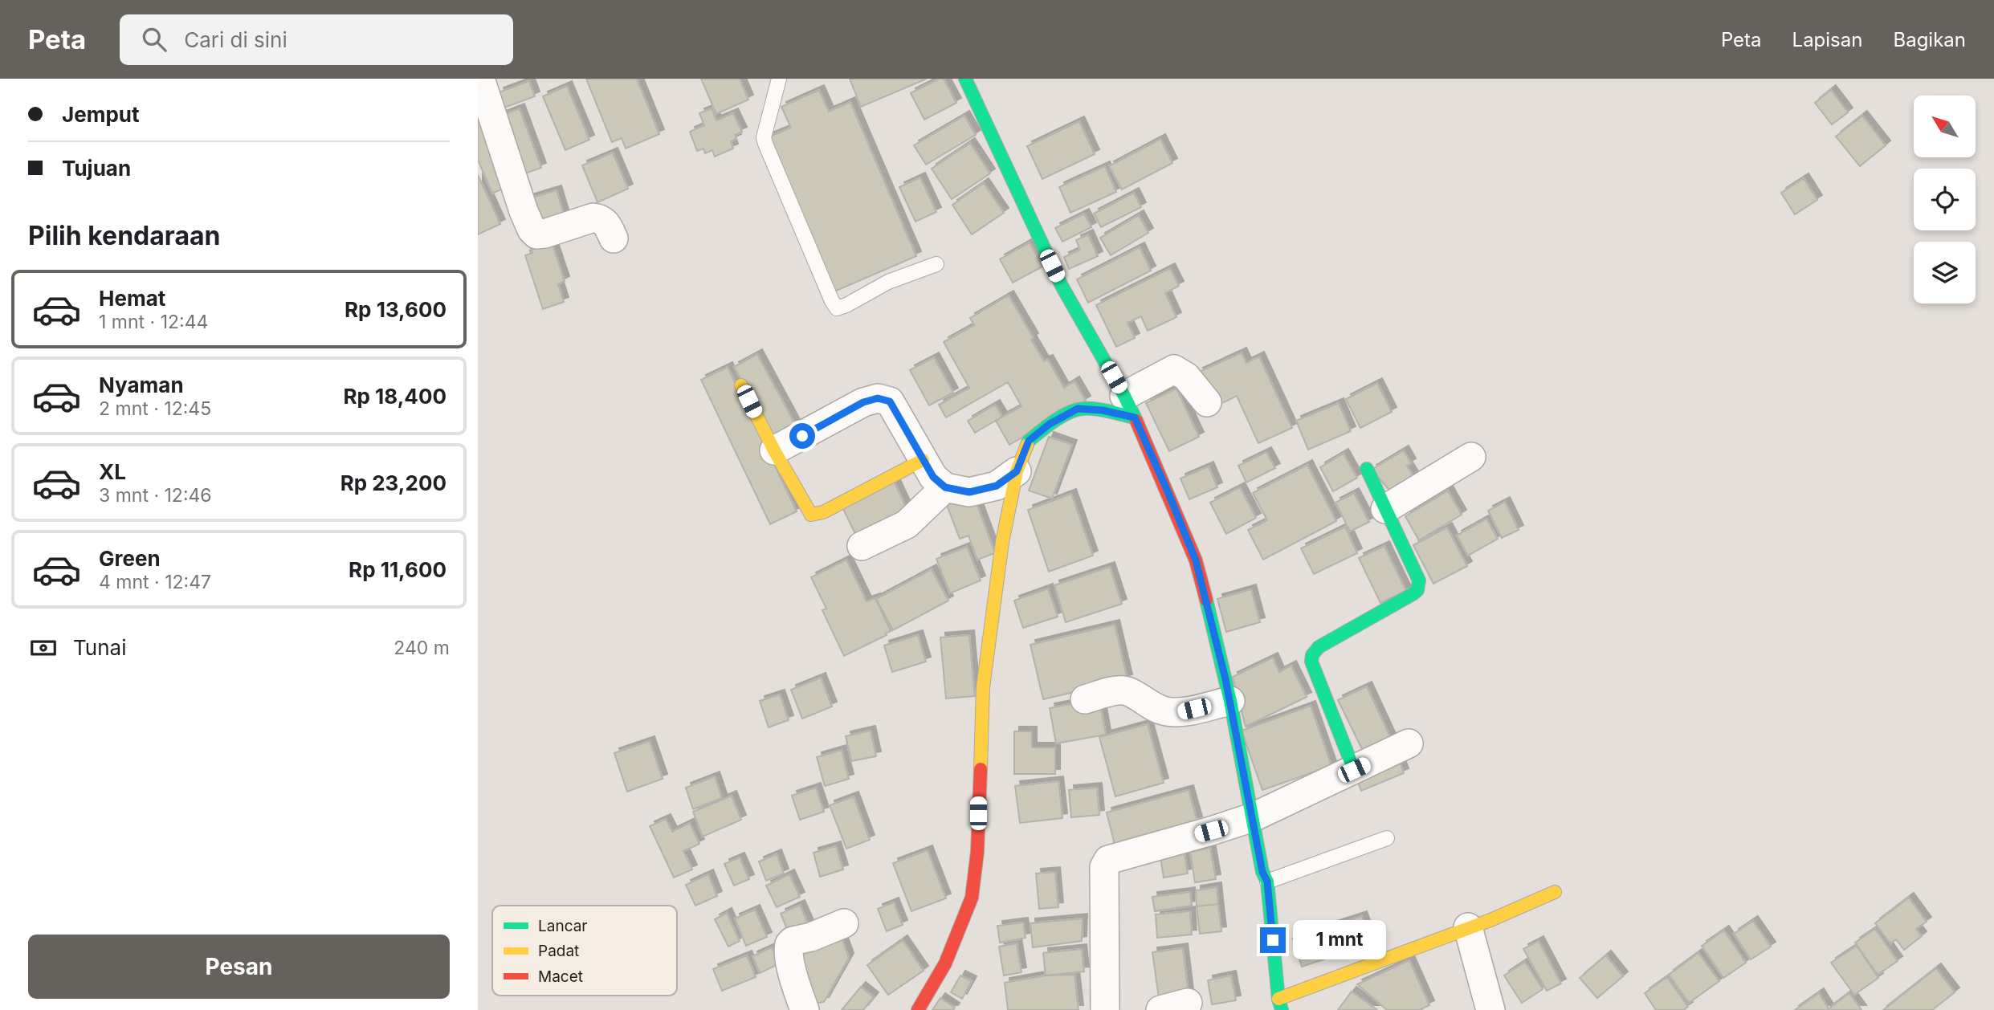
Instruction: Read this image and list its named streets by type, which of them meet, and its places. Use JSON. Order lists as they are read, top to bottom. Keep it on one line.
{"legend":["Lancar","Padat","Macet"],"north":"top left","page":{"header":"Peta","search":"Cari di sini","nav":["Peta","Lapisan","Bagikan"],"banner":["Jemput","Tujuan"],"heading":"Pilih kendaraan","list":[{"name":"Hemat","note":"1 mnt · 12:44","value":"Rp 13,600"},{"name":"Nyaman","note":"2 mnt · 12:45","value":"Rp 18,400"},{"name":"XL","note":"3 mnt · 12:46","value":"Rp 23,200"},{"name":"Green","note":"4 mnt · 12:47","value":"Rp 11,600"}],"pay":["Tunai","240 m"],"bubble":"1 mnt","buttons":"Pesan"}}
